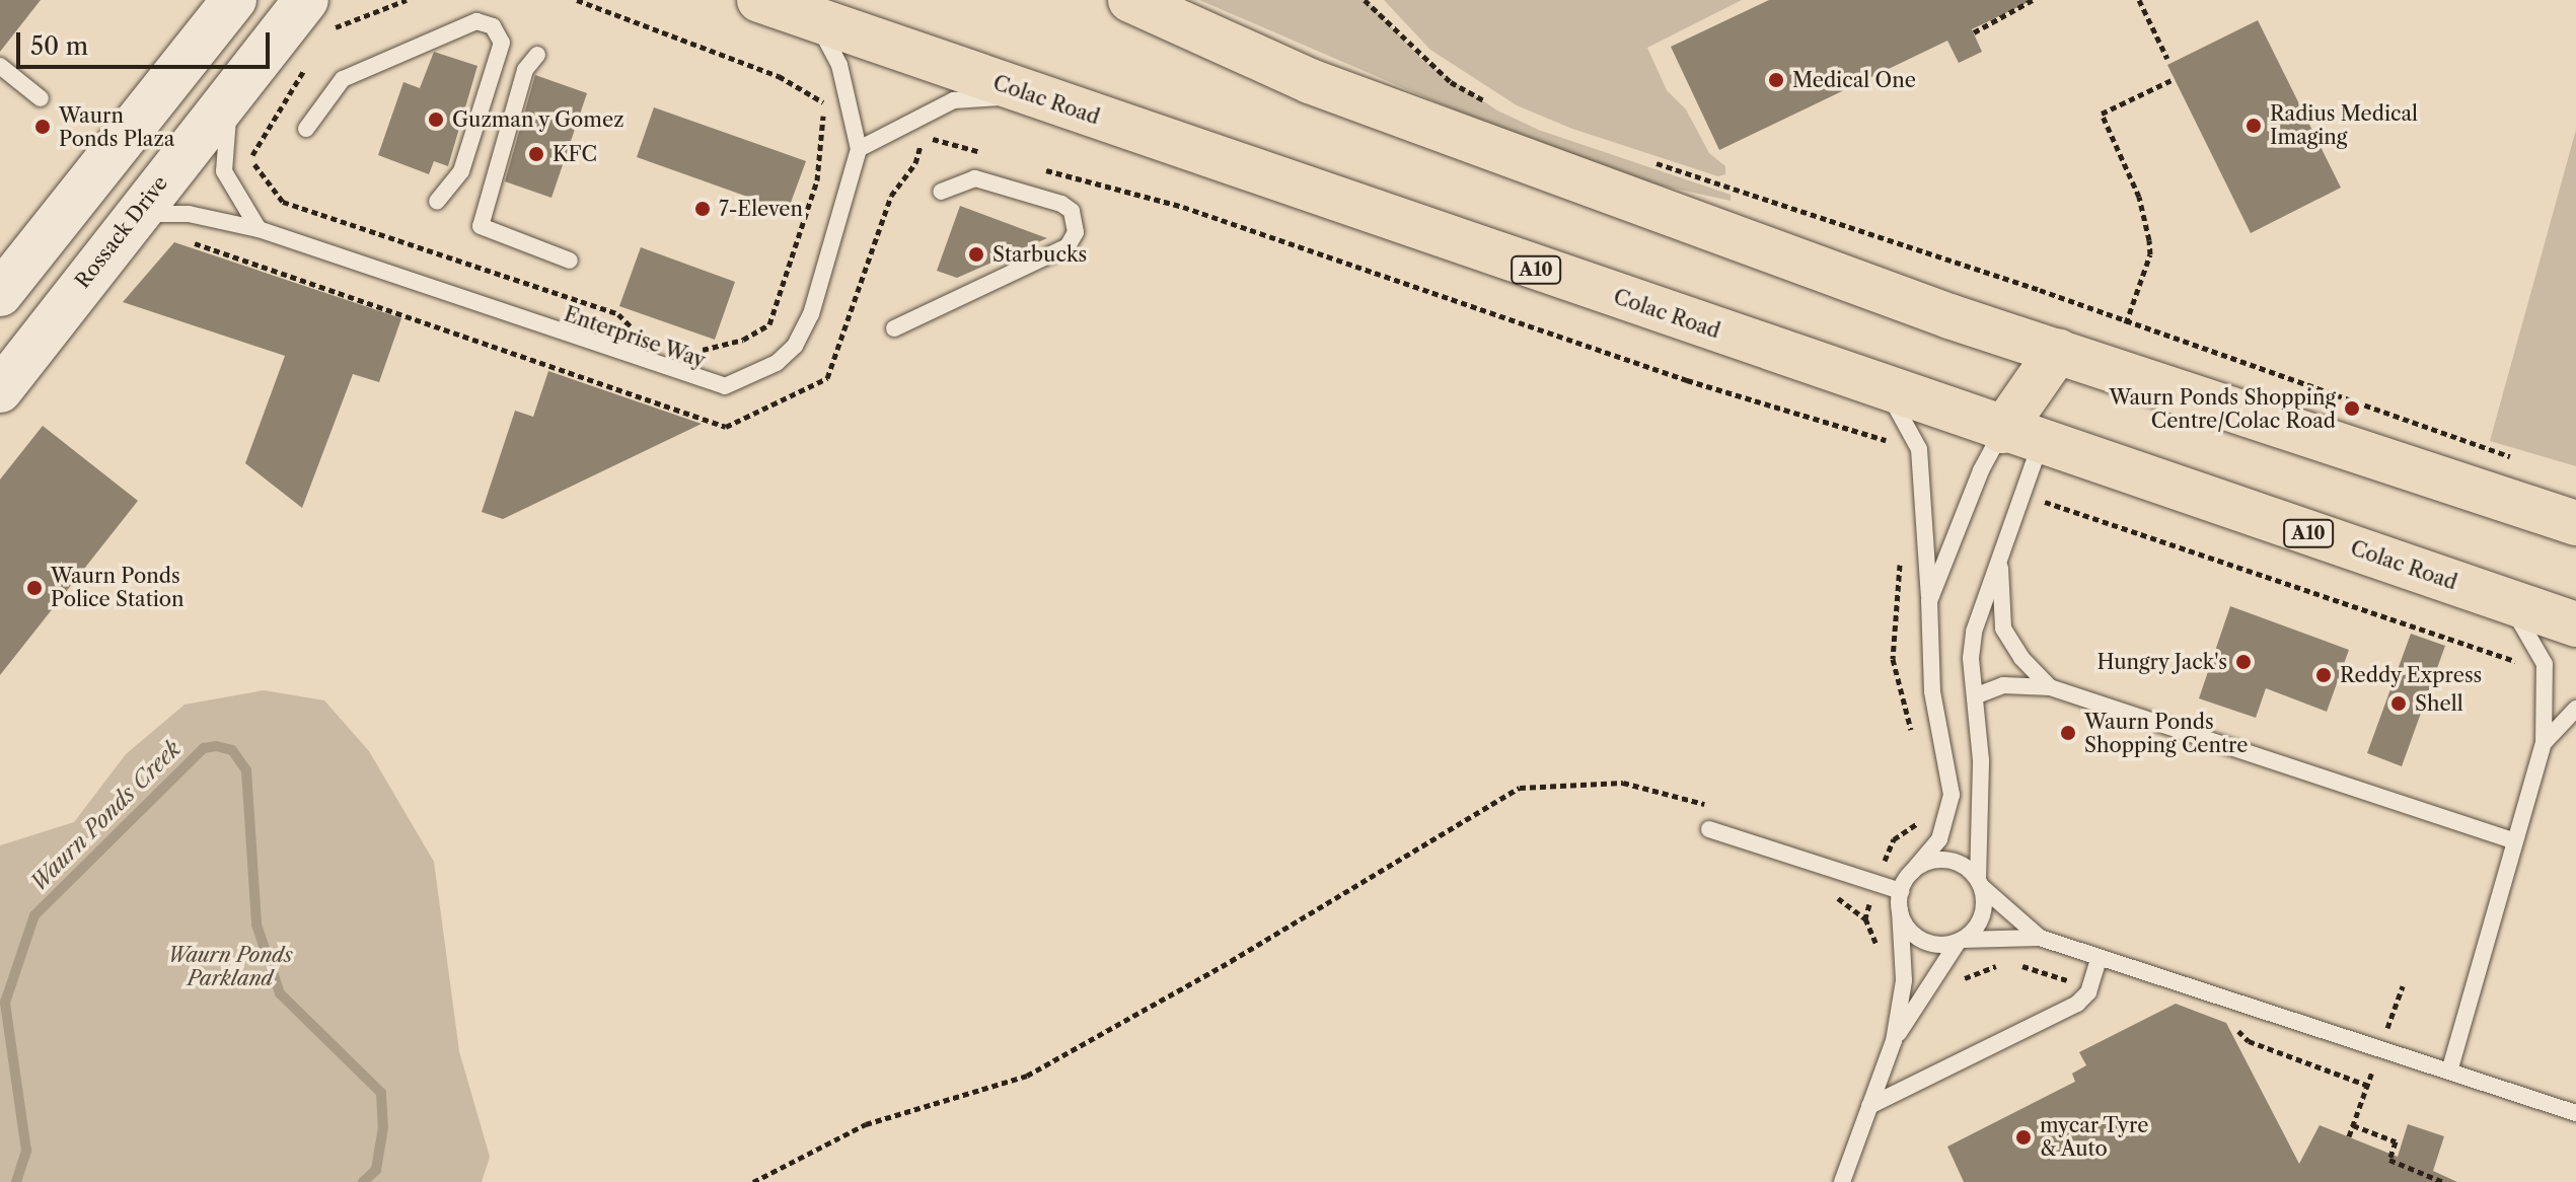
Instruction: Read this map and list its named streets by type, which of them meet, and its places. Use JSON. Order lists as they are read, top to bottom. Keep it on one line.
{"streets":{"highway":["Colac Road","A10"],"main road":["Rossack Drive"],"lane":["Enterprise Way"]},"crossings":[["Colac Road","Enterprise Way"],["Rossack Drive","Enterprise Way"]],"water":["Waurn Ponds Creek"],"parks":["Waurn Ponds Parkland"],"places":["Medical One","Guzman y Gomez","Radius Medical Imaging","Waurn Ponds Plaza","KFC","7-Eleven","Starbucks","Waurn Ponds Shopping Centre/Colac Road","Waurn Ponds Police Station","Hungry Jack's","Reddy Express","Shell","Waurn Ponds Shopping Centre","mycar Tyre & Auto"],"scale_bar":"50 m"}
